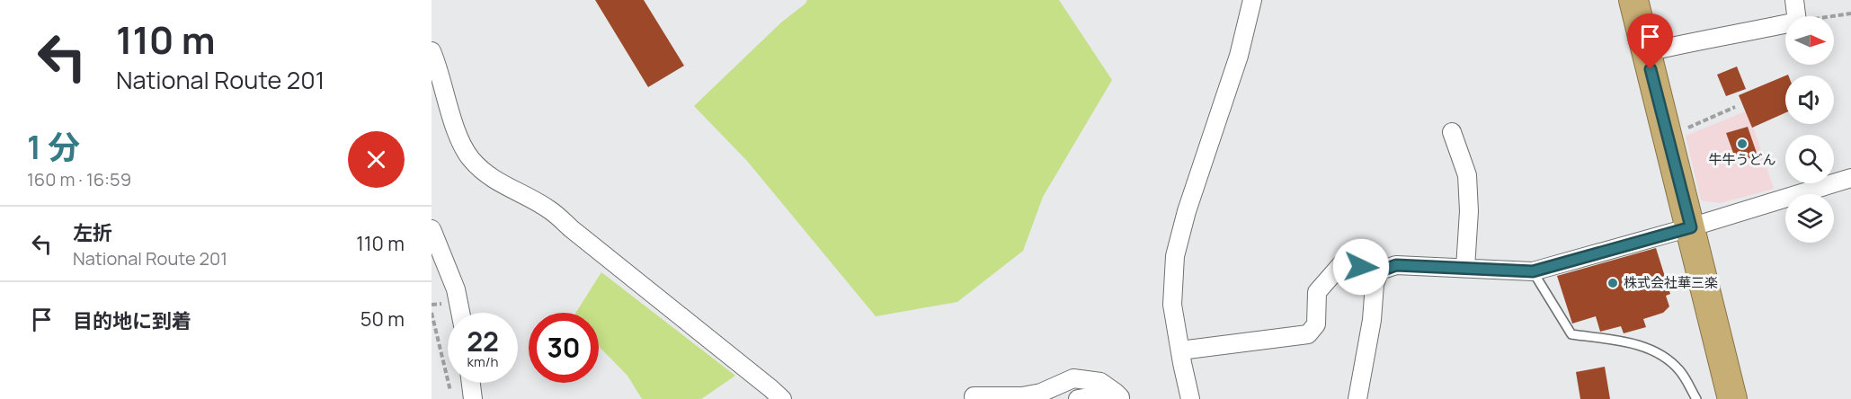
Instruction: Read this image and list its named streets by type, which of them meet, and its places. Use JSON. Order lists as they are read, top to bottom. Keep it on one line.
{"places":["牛牛うどん","株式会社華三楽"],"north":"right","page":{"turn":["110 m","National Route 201"],"heading":["1 分","160 m · 16:59"],"list":[{"name":"左折","note":"National Route 201","value":"110 m"},{"name":"目的地に到着","value":"50 m"}],"speed":"22 km/h","limit":"30"}}
